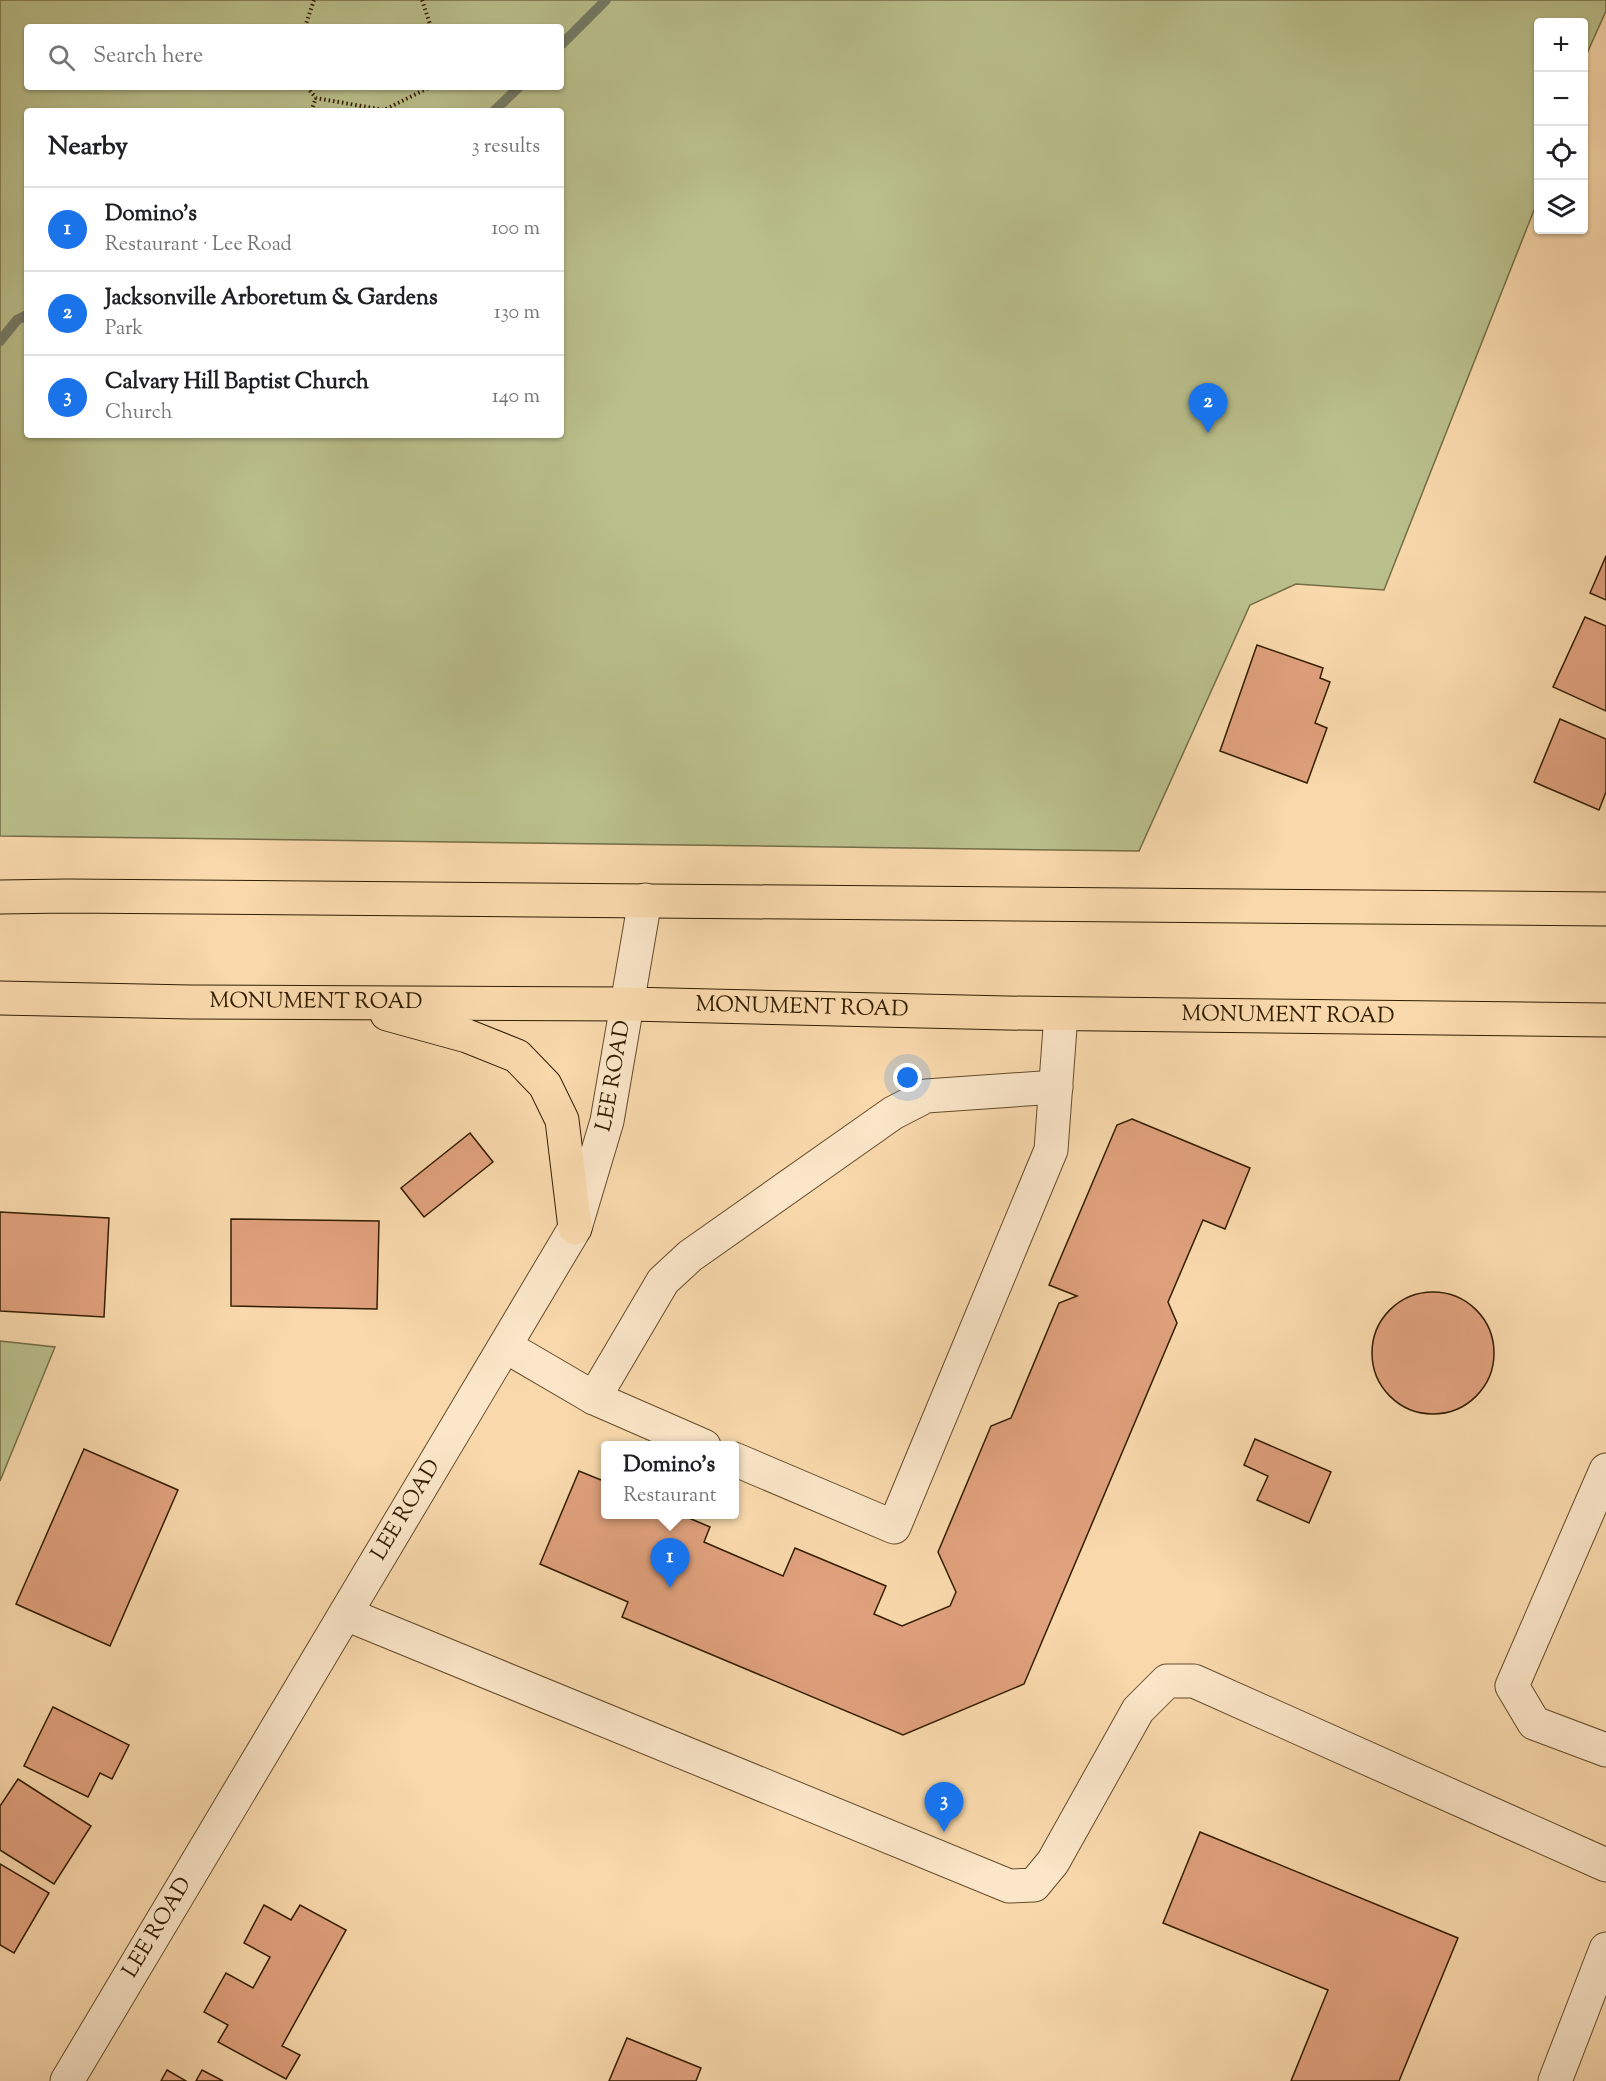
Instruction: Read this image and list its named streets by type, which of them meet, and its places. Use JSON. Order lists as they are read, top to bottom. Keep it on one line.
{"streets":{"main road":["MONUMENT ROAD"],"street":["LEE ROAD"]},"crossings":[["MONUMENT ROAD","LEE ROAD"]],"page":{"map_buttons":["+","−"],"search":"Search here","heading":["Nearby","3 results"],"list":[{"mark":"1","name":"Domino's","note":"Restaurant · Lee Road","value":"100 m"},{"mark":"2","name":"Jacksonville Arboretum & Gardens","note":"Park","value":"130 m"},{"mark":"3","name":"Calvary Hill Baptist Church","note":"Church","value":"140 m"}],"pins":["2","1","3"],"popup":["Domino's","Restaurant"]}}
